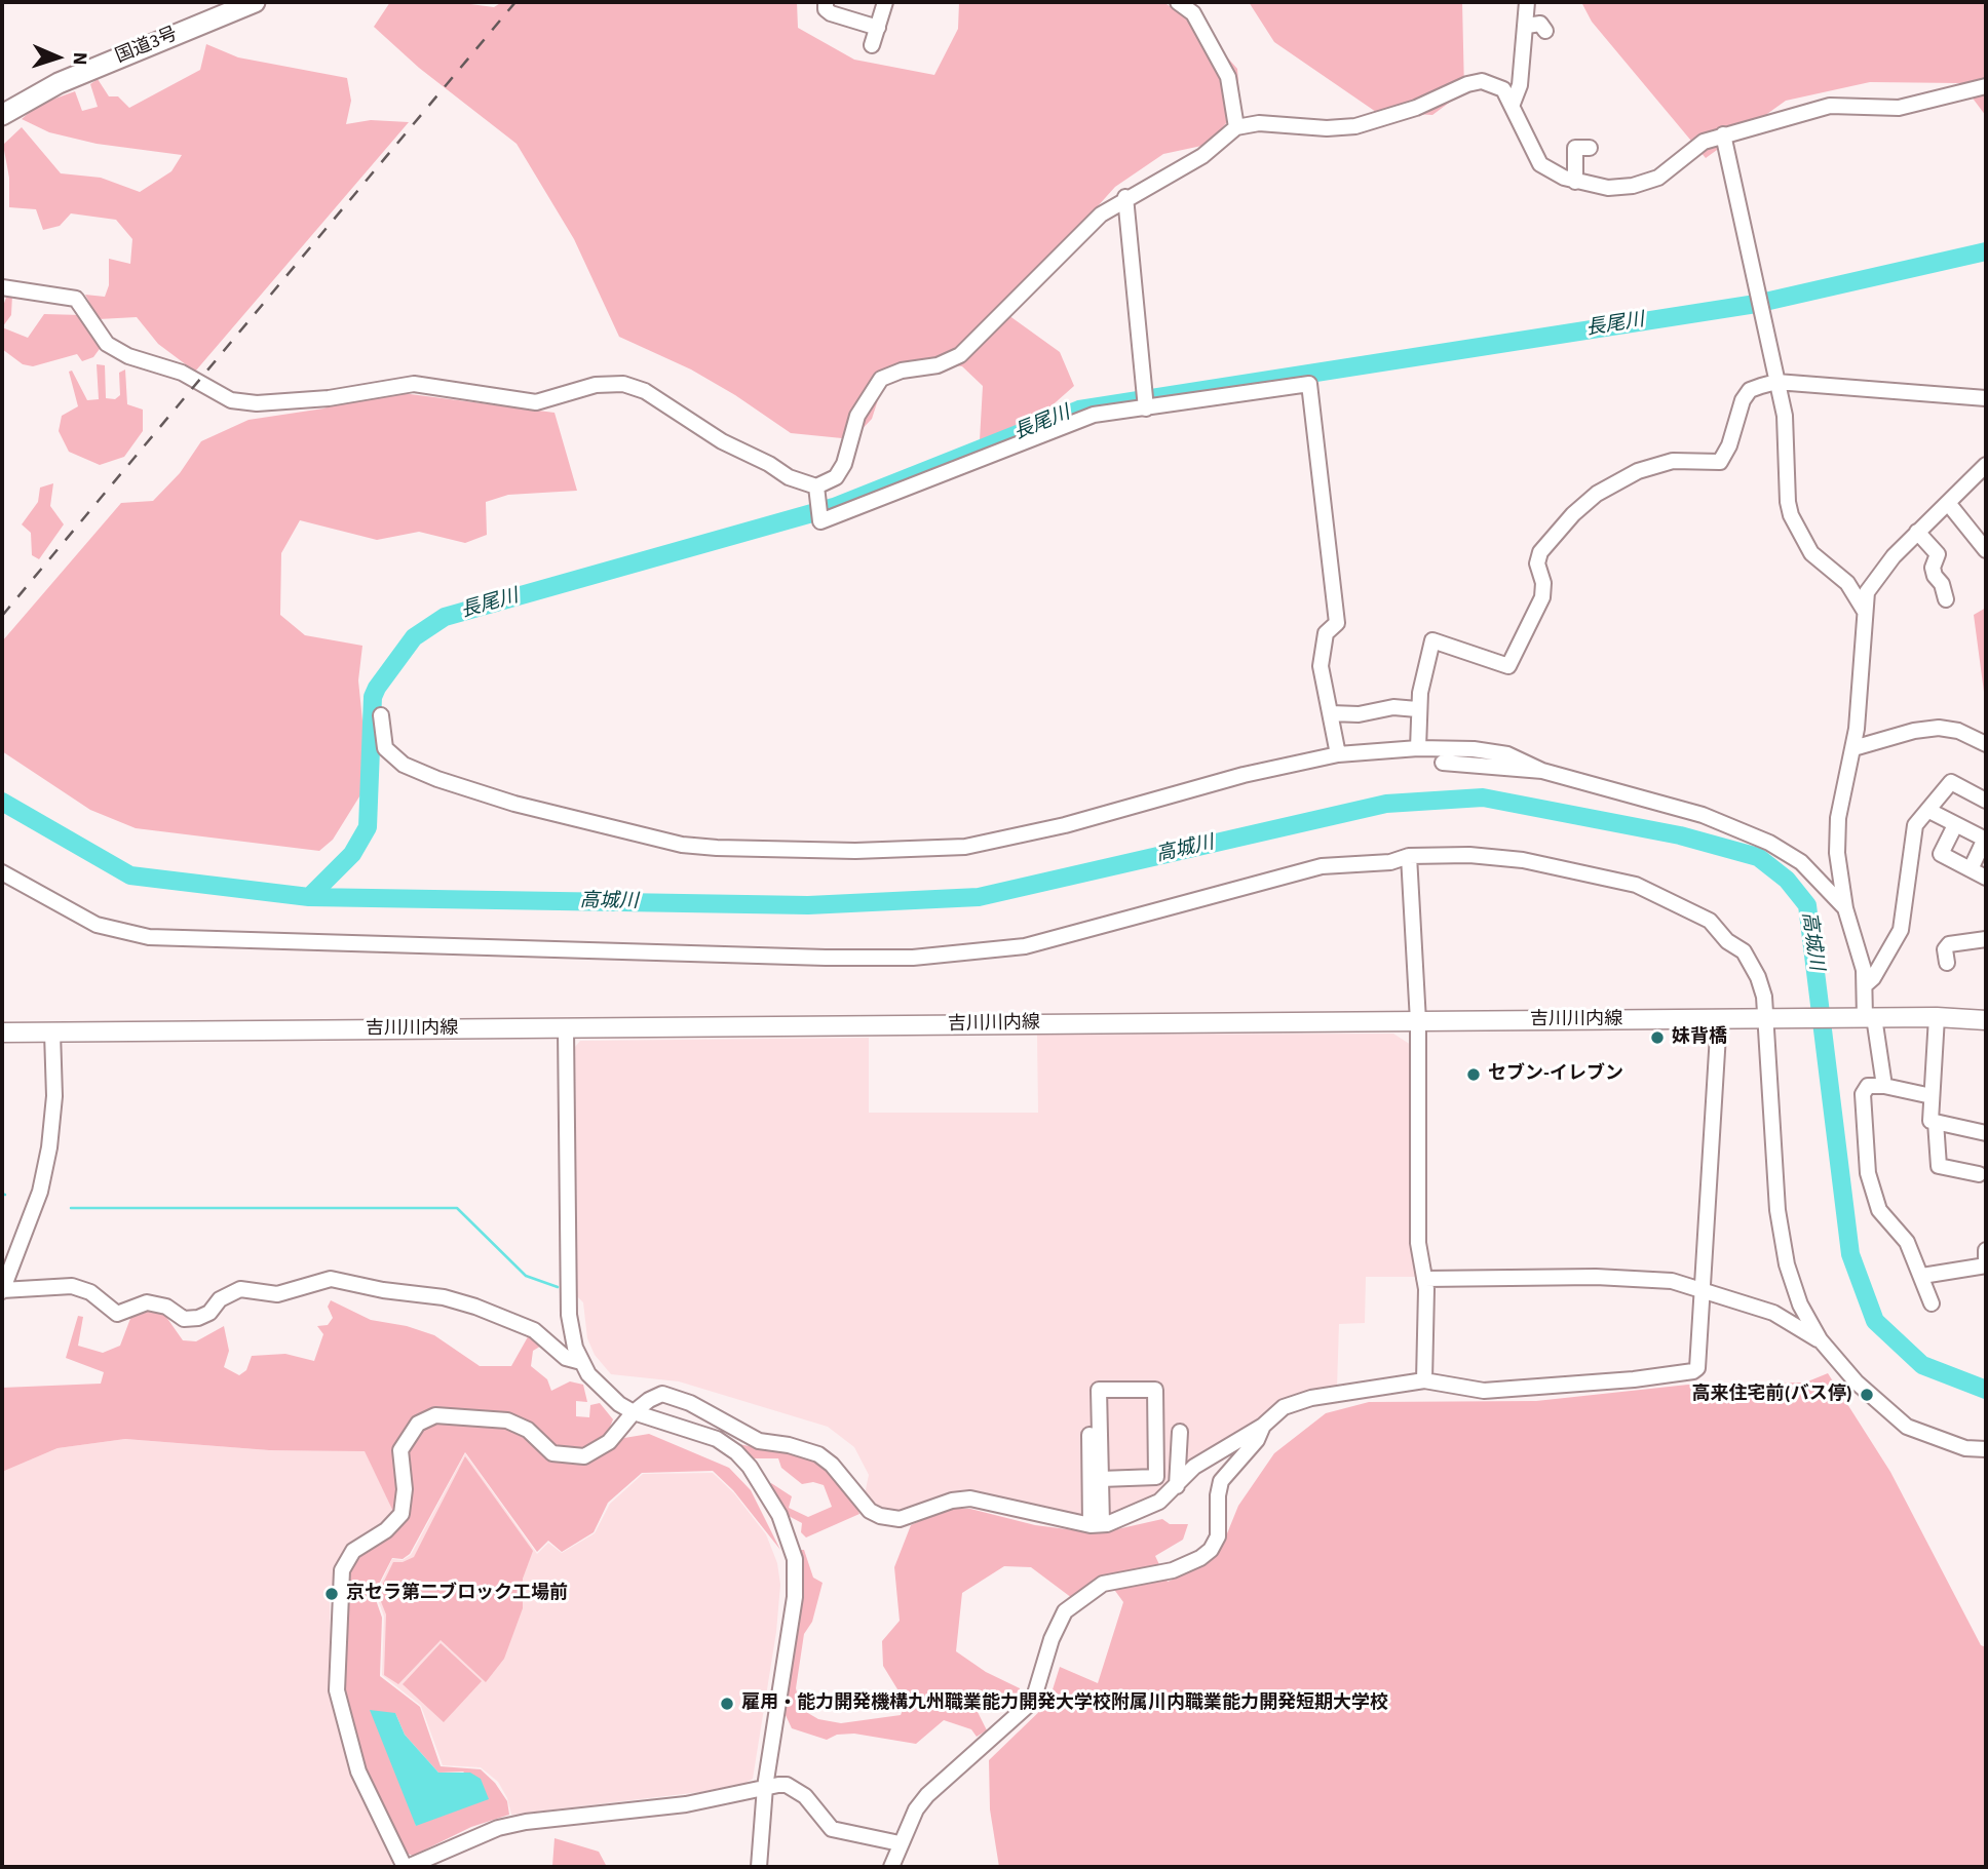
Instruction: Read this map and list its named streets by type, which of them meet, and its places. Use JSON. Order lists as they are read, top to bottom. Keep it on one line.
{"streets":{"highway":["国道3号"],"main road":["吉川川内線"]},"water":["長尾川","高城川"],"places":["妹背橋","セブン-イレブン","高来住宅前(バス停)","京セラ第二ブロック工場前","雇用・能力開発機構九州職業能力開発大学校附属川内職業能力開発短期大学校"],"north":"right"}
